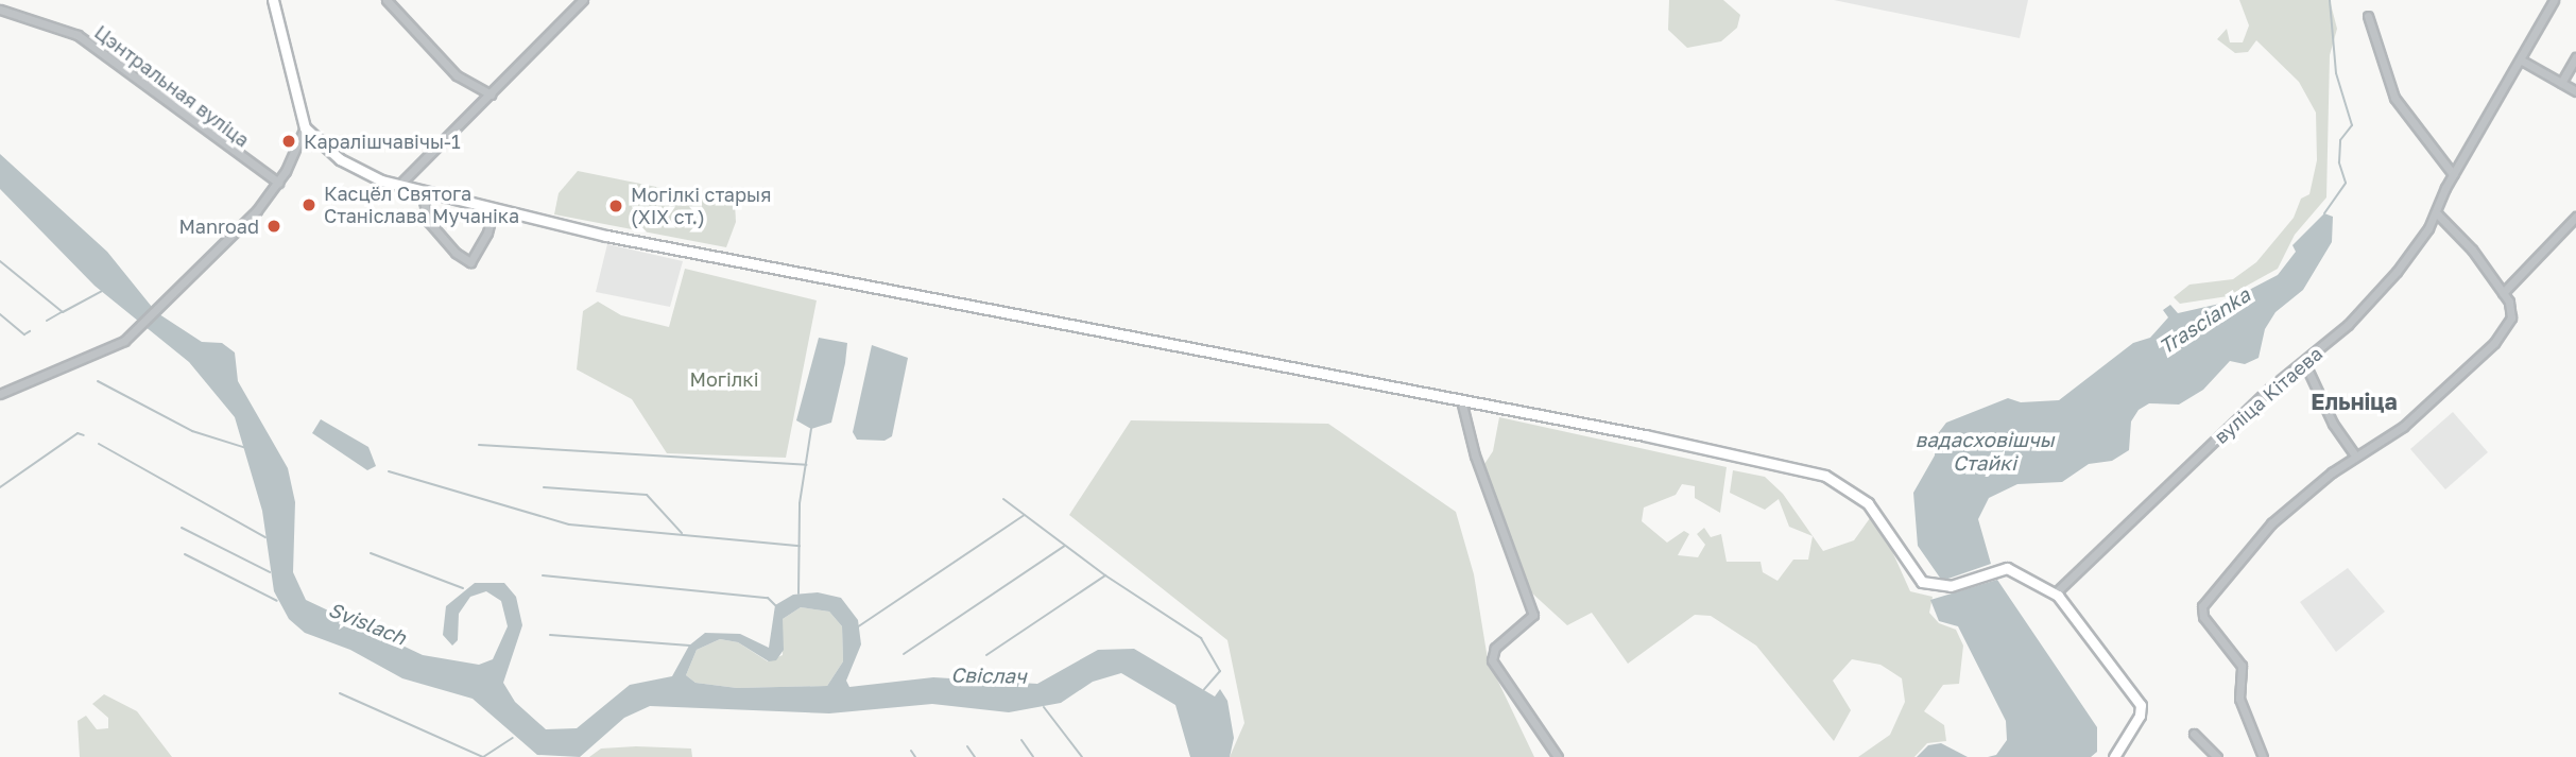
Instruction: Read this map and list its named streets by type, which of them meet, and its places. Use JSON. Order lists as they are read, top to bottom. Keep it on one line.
{"streets":{"street":["Цэнтральная вуліца","вуліца Кітаева"]},"districts":["Ельніца"],"water":["Trascianka","вадасховішчы Стайкі","Svislach","Свіслач"],"parks":["Могілкі"],"places":["Каралішчавічы-1","Касцёл Святога Станіслава Мучаніка","Могілкі старыя (XIX ст.)","Manroad"]}
